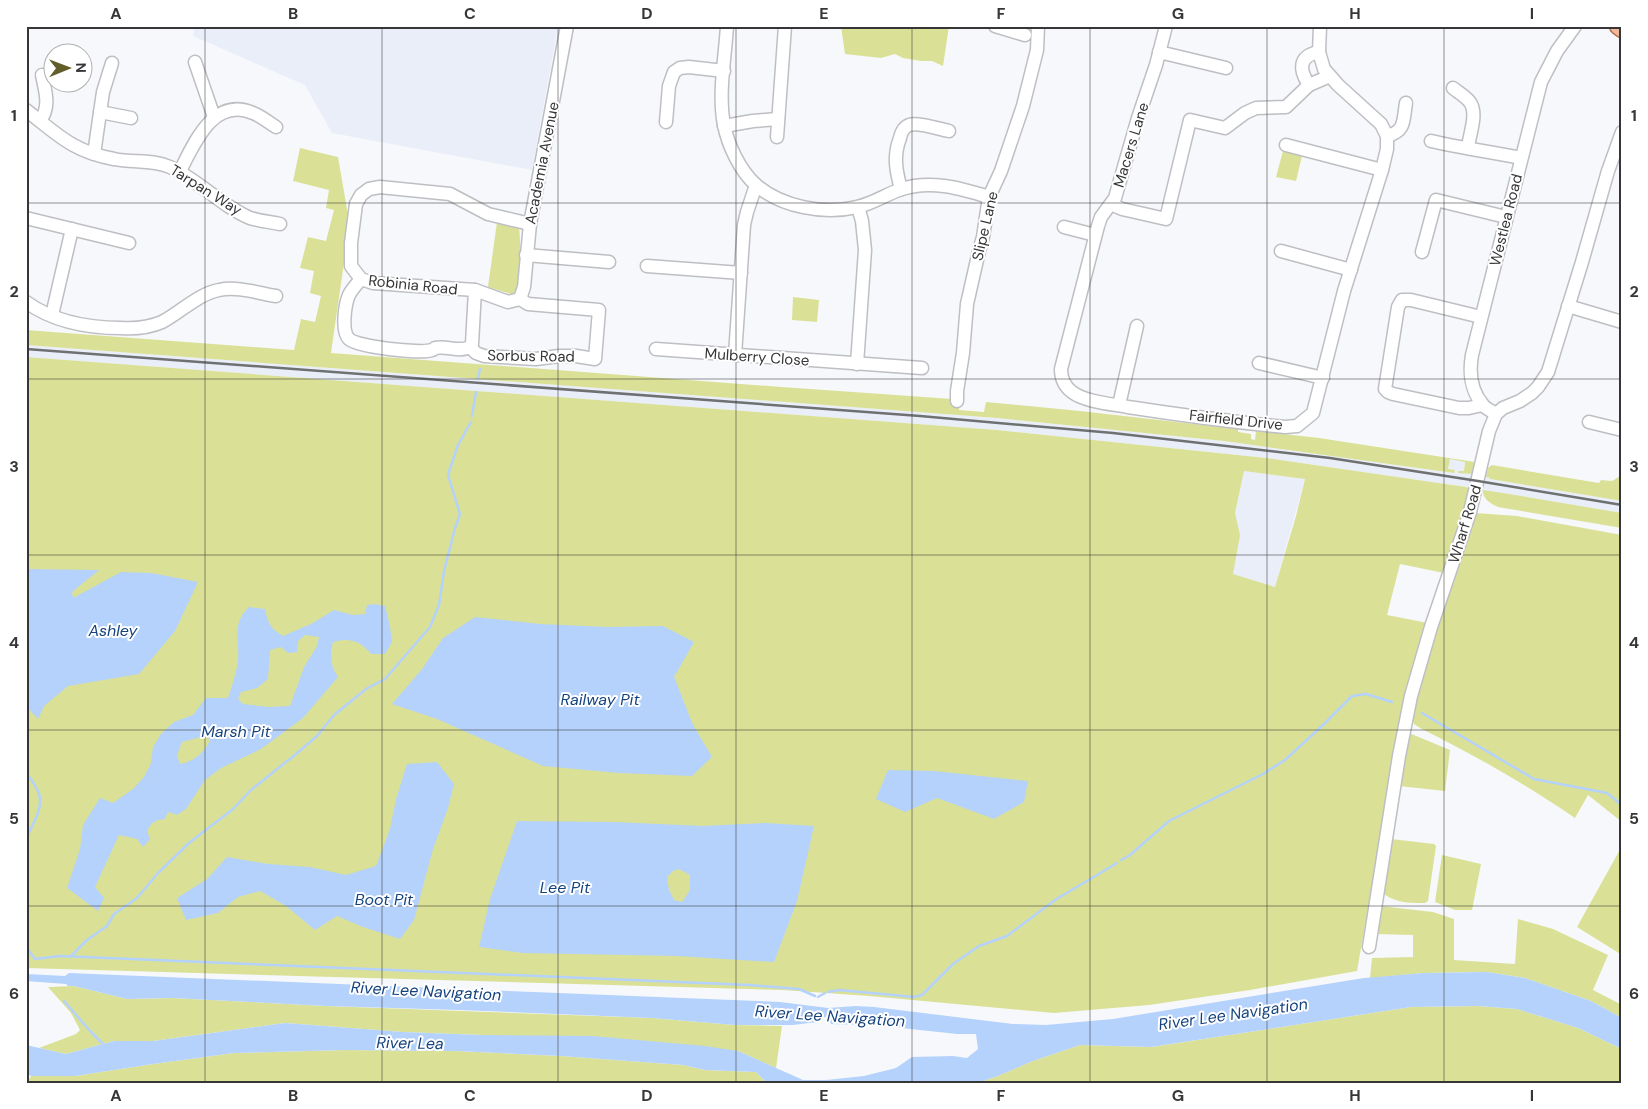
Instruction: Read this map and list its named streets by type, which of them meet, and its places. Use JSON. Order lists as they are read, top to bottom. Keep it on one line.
{"streets":{"street":["Macers Lane","Academia Avenue","Tarpan Way","Westlea Road","Slipe Lane","Robinia Road","Sorbus Road","Mulberry Close","Fairfield Drive","Wharf Road"]},"crossings":[["Macers Lane","Fairfield Drive"],["Academia Avenue","Robinia Road"],["Academia Avenue","Sorbus Road"],["Robinia Road","Sorbus Road"]],"water":["Ashley","Railway Pit","Marsh Pit","Lee Pit","Boot Pit","River Lee Navigation","River Lea"],"north":"right","grid":{"columns":["A","B","C","D","E","F","G","H","I"],"rows":["1","2","3","4","5","6"]}}
